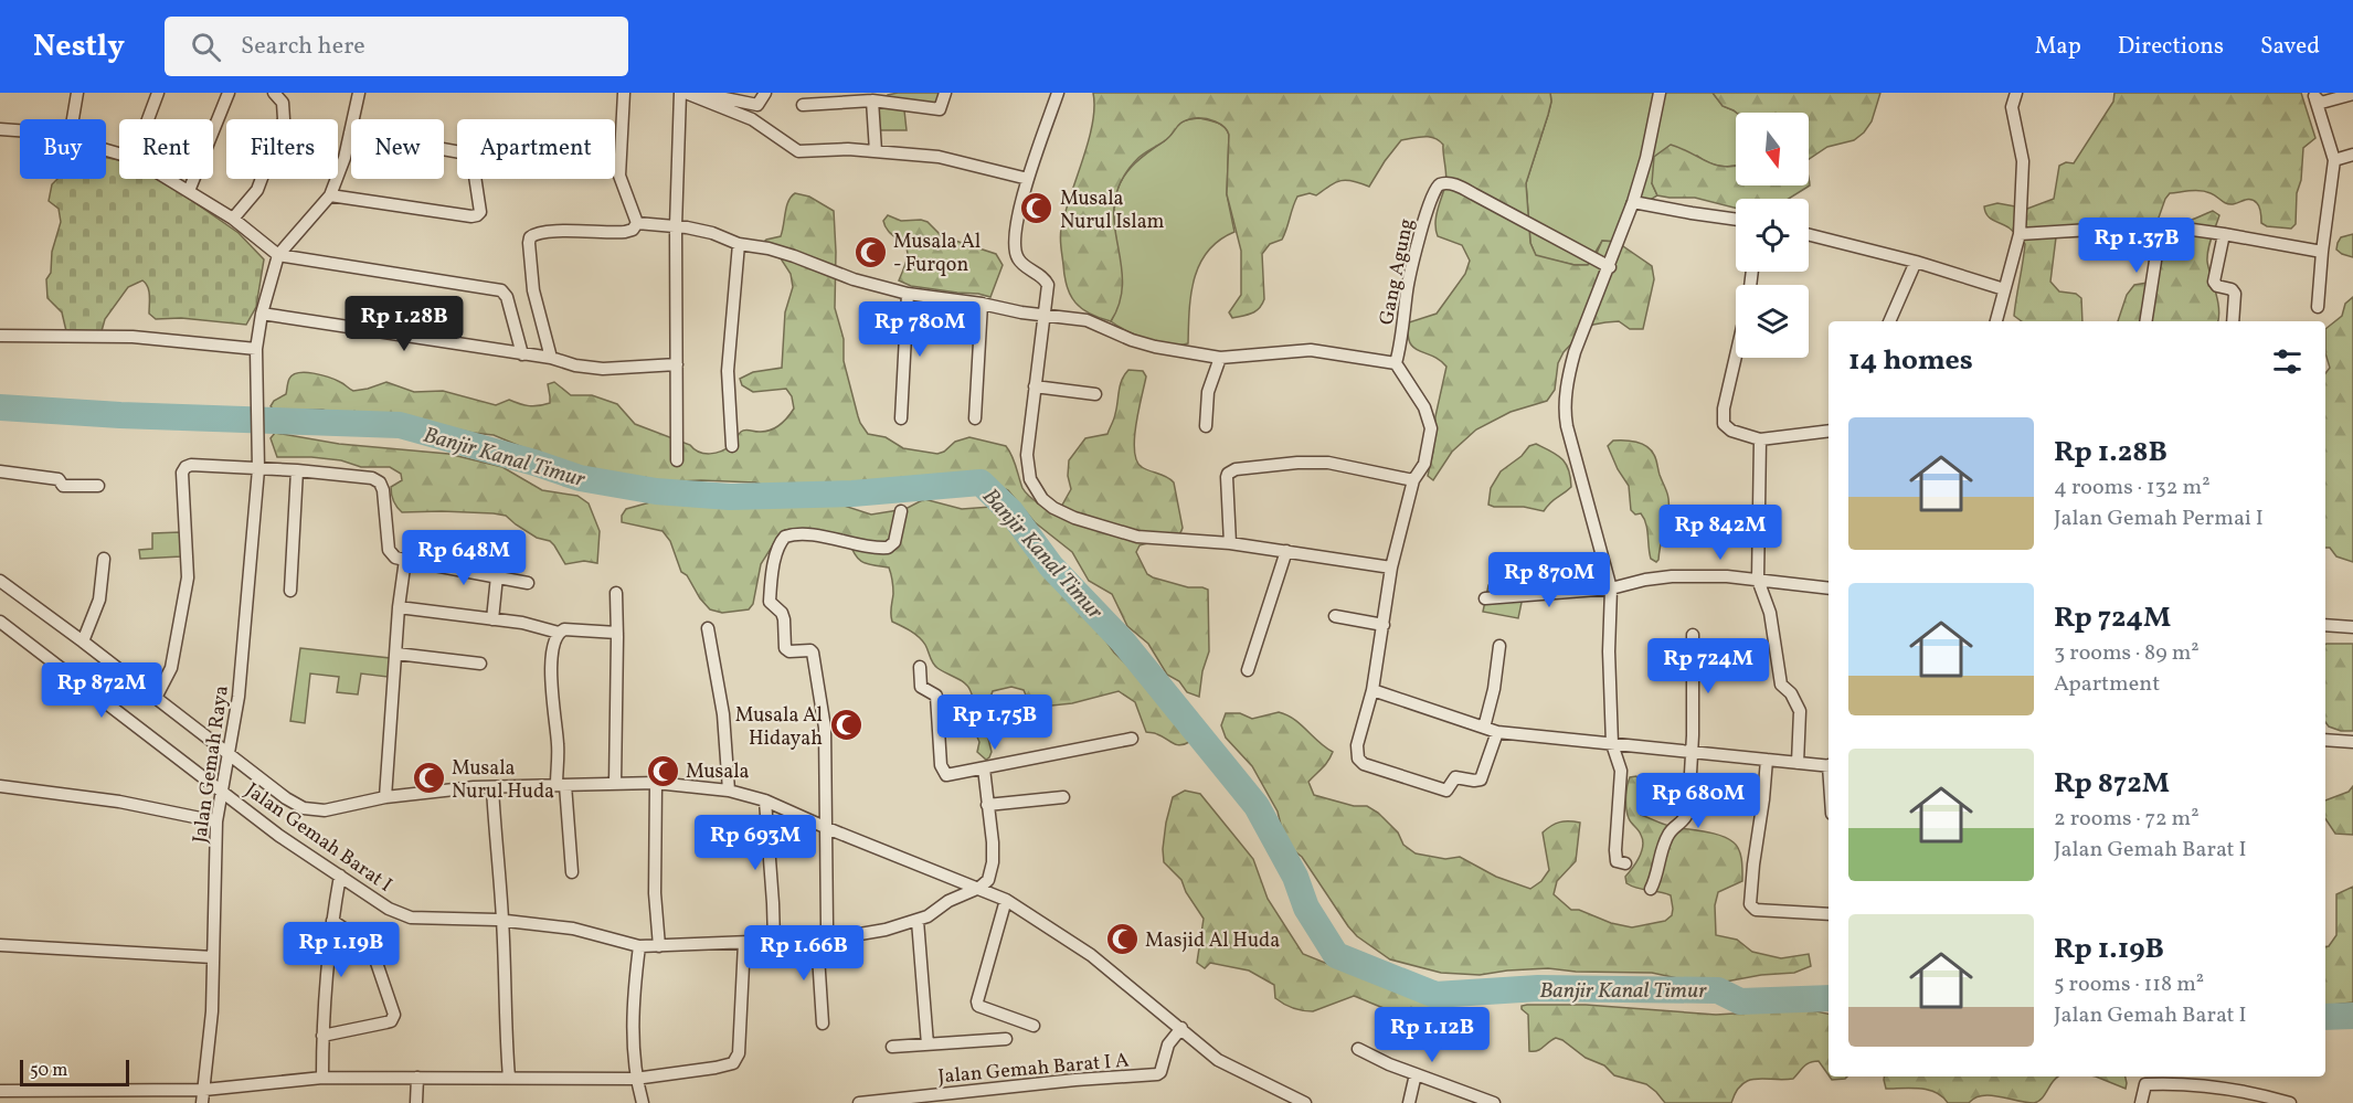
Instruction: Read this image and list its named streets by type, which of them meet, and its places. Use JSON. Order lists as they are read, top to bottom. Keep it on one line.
{"streets":{"street":["Gang Agung","Jalan Gemah Raya","Jalan Gemah Barat I","Jalan Gemah Barat I A"]},"crossings":[["Jalan Gemah Raya","Jalan Gemah Barat I"]],"water":["Banjir Kanal Timur"],"places":{"mosque":["Musala Nurul Islam","Musala Al - Furqon","Musala Al Hidayah","Musala","Musala Nurul Huda","Masjid Al Huda"]},"scale_bar":"50 m","north":"bottom","page":{"header":"Nestly","search":"Search here","nav":["Map","Directions","Saved"],"chip":["Buy","Rent","Filters","New","Apartment"],"price":["Rp 1.37B","Rp 1.28B","Rp 780M","Rp 842M","Rp 648M","Rp 870M","Rp 724M","Rp 872M","Rp 1.75B","Rp 680M","Rp 693M","Rp 1.19B","Rp 1.66B","Rp 1.12B"],"heading":"14 homes","list":[{"name":"Rp 1.28B","note":"4 rooms · 132 m² · Jalan Gemah Permai I"},{"name":"Rp 724M","note":"3 rooms · 89 m² · Apartment"},{"name":"Rp 872M","note":"2 rooms · 72 m² · Jalan Gemah Barat I"},{"name":"Rp 1.19B","note":"5 rooms · 118 m² · Jalan Gemah Barat I"}],"scale":"50 m"}}
